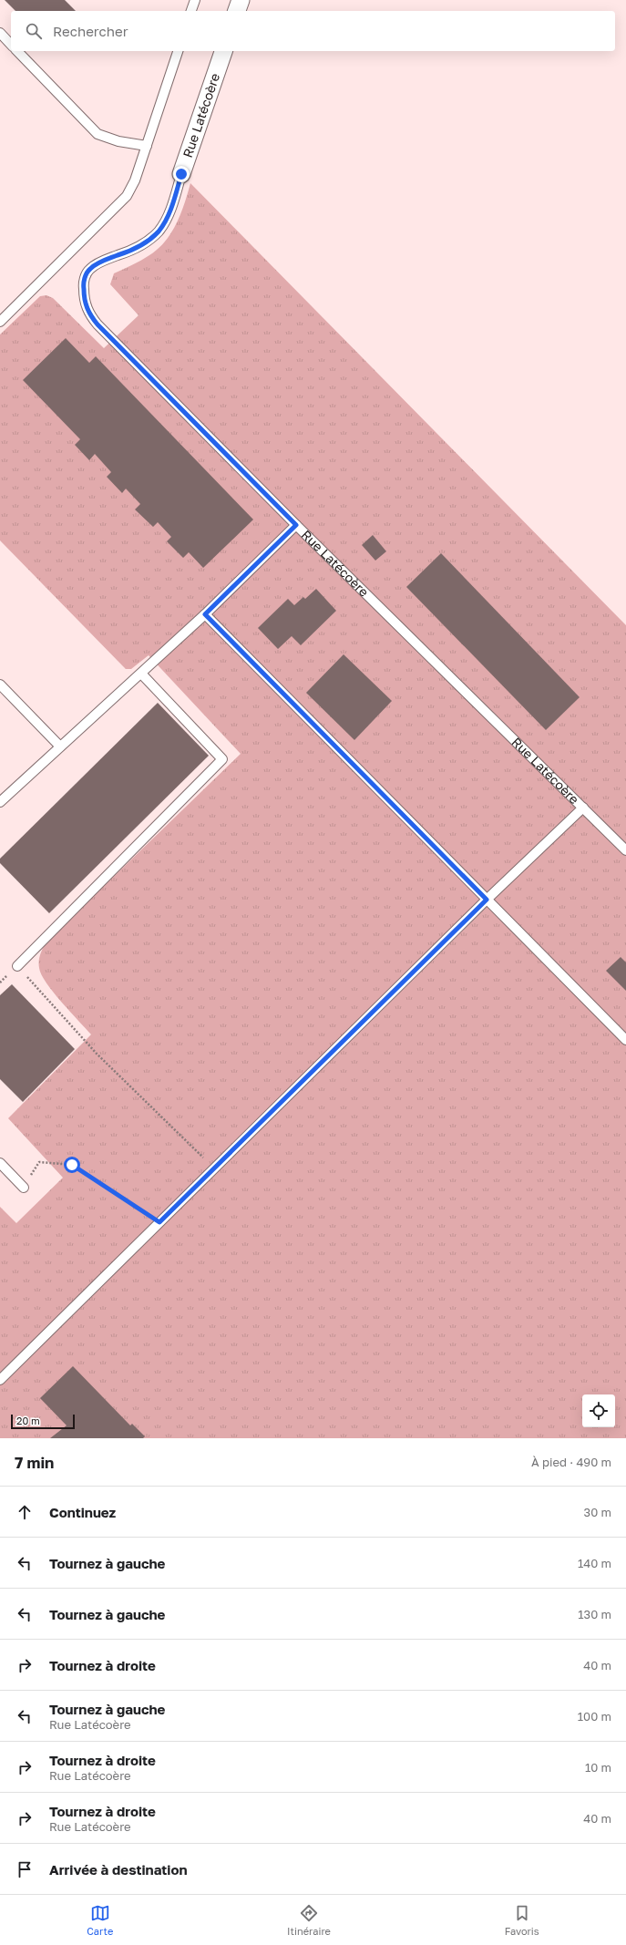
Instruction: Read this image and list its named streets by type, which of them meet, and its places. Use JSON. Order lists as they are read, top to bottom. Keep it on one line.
{"streets":{"street":["Rue Latécoère"]},"scale_bar":"20 m","page":{"search":"Rechercher","scale":"20 m","heading":["7 min","À pied · 490 m"],"list":[["Continuez","30 m"],["Tournez à gauche","140 m"],["Tournez à gauche","130 m"],["Tournez à droite","40 m"],["Tournez à gauche","Rue Latécoère","100 m"],["Tournez à droite","Rue Latécoère","10 m"],["Tournez à droite","Rue Latécoère","40 m"],"Arrivée à destination"],"nav":["Carte","Itinéraire","Favoris"]}}
